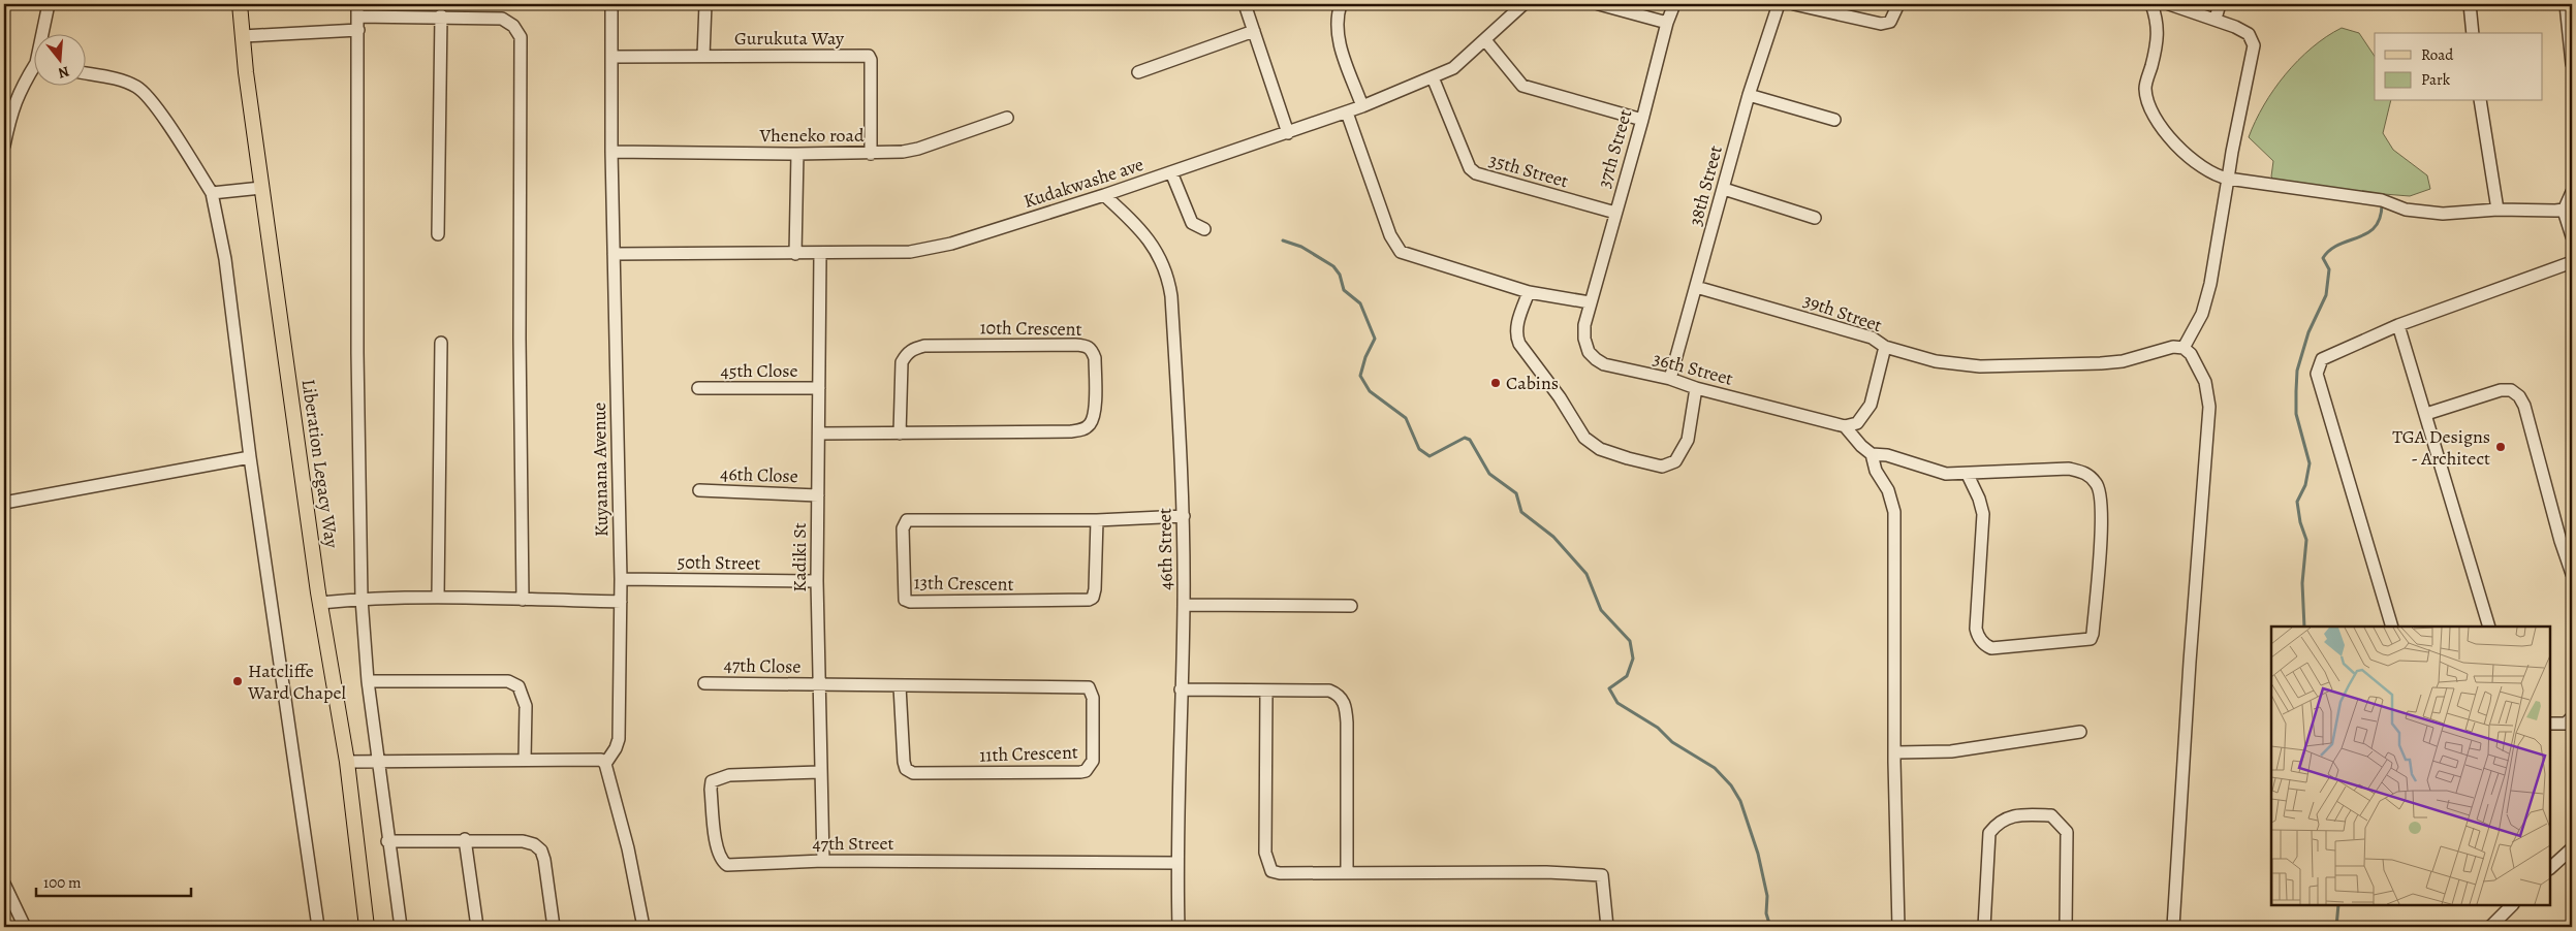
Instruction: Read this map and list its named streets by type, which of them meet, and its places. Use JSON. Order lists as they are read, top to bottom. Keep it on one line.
{"streets":{"main road":["Liberation Legacy Way"],"street":["Gurukuta Way","Vheneko road","37th Street","35th Street","Kudakwashe ave","38th Street","39th Street","10th Crescent","36th Street","45th Close","Kuyanana Avenue","46th Close","46th Street","Kadiki St","50th Street","13th Crescent","47th Close","11th Crescent","47th Street"]},"crossings":[["Gurukuta Way","Vheneko road"],["Gurukuta Way","Kuyanana Avenue"],["Vheneko road","Kuyanana Avenue"],["37th Street","35th Street"],["37th Street","36th Street"],["35th Street","Kudakwashe ave"],["Kudakwashe ave","Kuyanana Avenue"],["Kudakwashe ave","46th Street"],["Kudakwashe ave","Kadiki St"],["38th Street","39th Street"],["38th Street","36th Street"],["39th Street","36th Street"],["10th Crescent","Kadiki St"],["45th Close","Kadiki St"],["Kuyanana Avenue","50th Street"],["46th Close","Kadiki St"],["46th Street","13th Crescent"],["46th Street","47th Street"],["Kadiki St","50th Street"],["Kadiki St","47th Close"],["Kadiki St","11th Crescent"],["Kadiki St","47th Street"],["47th Close","11th Crescent"]],"places":["Cabins","TGA Designs - Architect","Hatcliffe Ward Chapel"],"legend":["Road","Park"],"scale_bar":"100 m","north":"bottom"}
